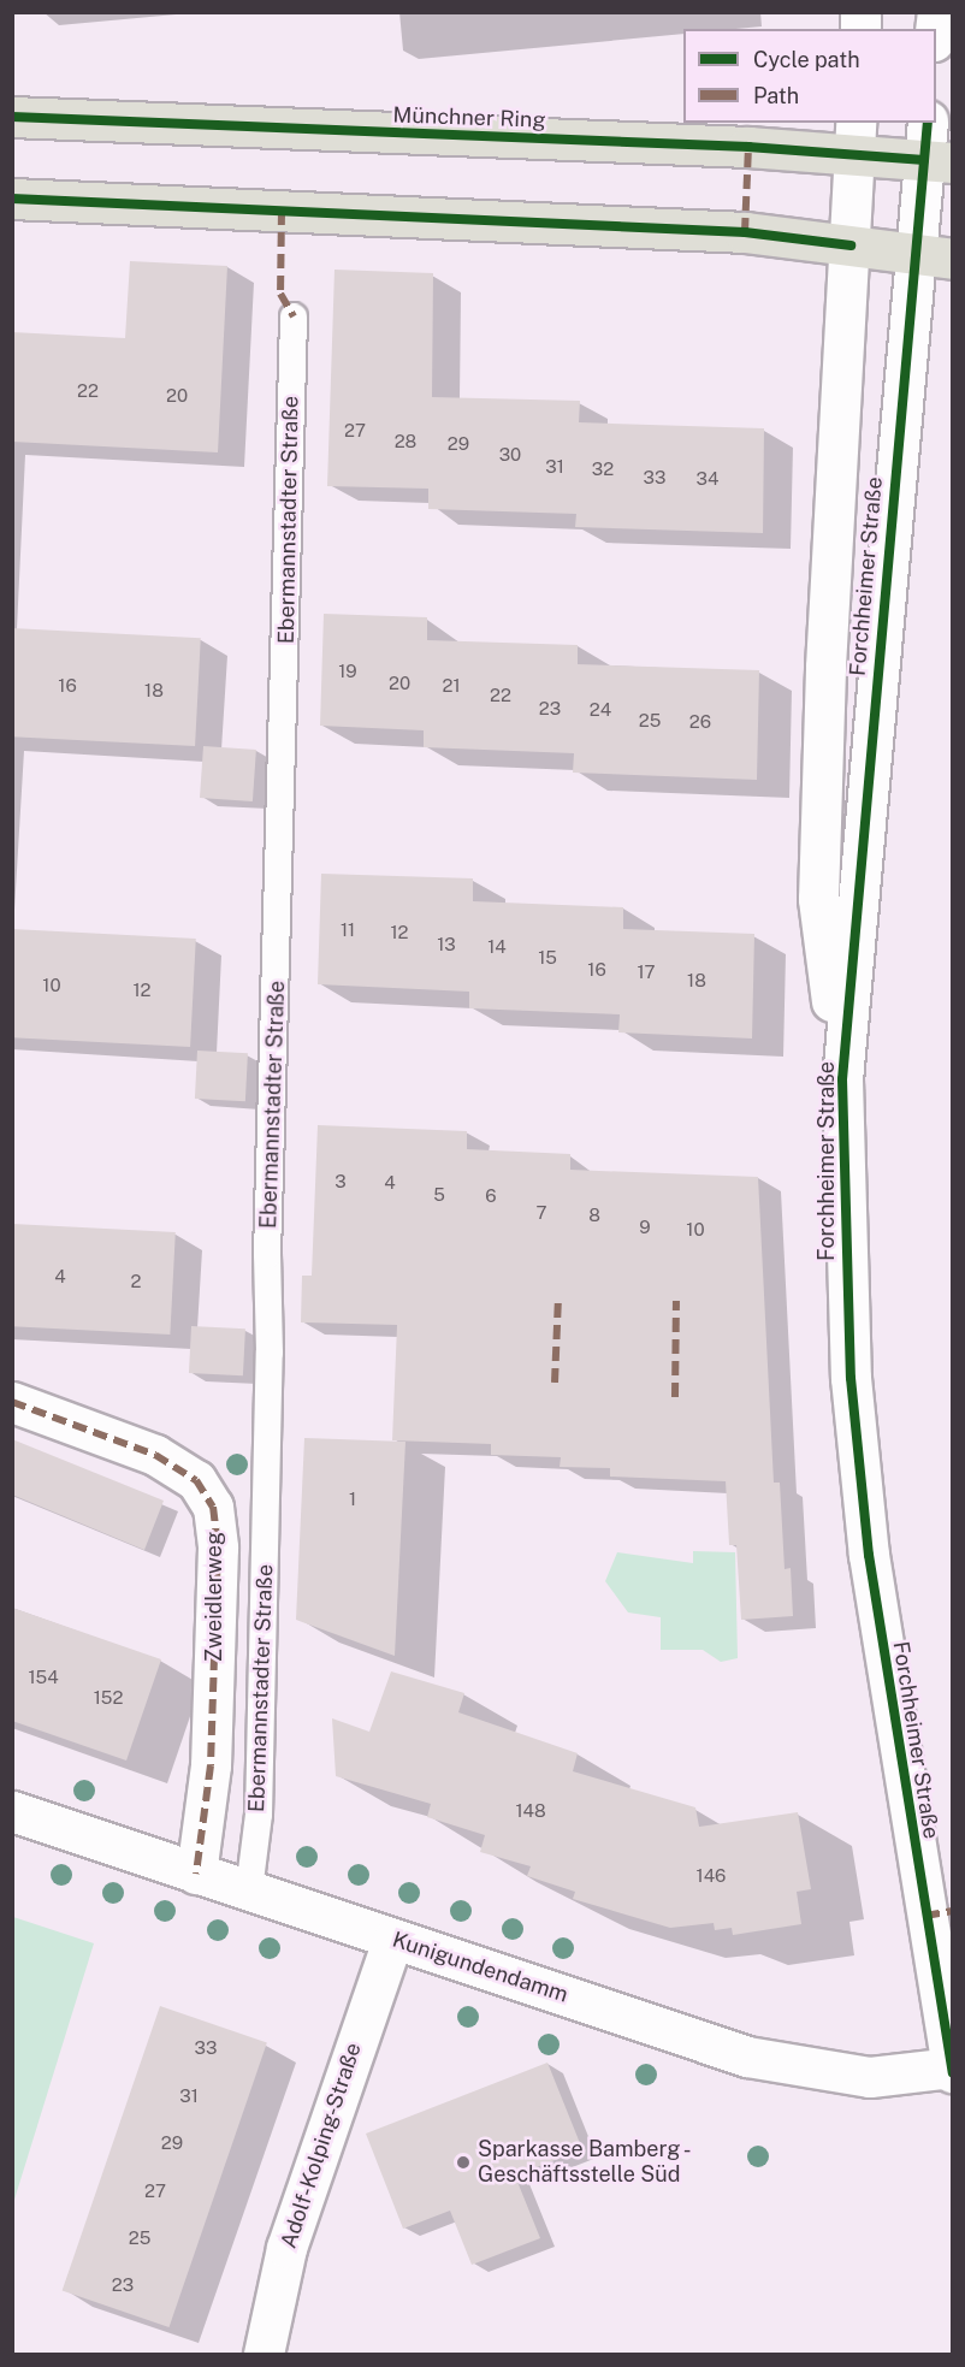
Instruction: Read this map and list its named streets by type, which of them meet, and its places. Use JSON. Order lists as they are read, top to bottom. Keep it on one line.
{"streets":{"main road":["Münchner Ring"],"street":["Forchheimer Straße","Zweidlerweg","Kunigundendamm","Adolf-Kolping-Straße"],"lane":["Ebermannstadter Straße"]},"crossings":[["Münchner Ring","Forchheimer Straße"],["Ebermannstadter Straße","Kunigundendamm"],["Forchheimer Straße","Kunigundendamm"],["Zweidlerweg","Kunigundendamm"],["Kunigundendamm","Adolf-Kolping-Straße"]],"places":["Sparkasse Bamberg - Geschäftsstelle Süd"],"house_numbers":["22","20","27","28","29","30","31","32","33","34","19","20","16","21","18","22","23","24","25","26","11","12","13","14","15","16","17","18","10","12","3","4","5","6","7","8","9","10","4","2","1","154","152","148","146","33","31","29","27","25","23"],"legend":["Cycle path","Path"]}
